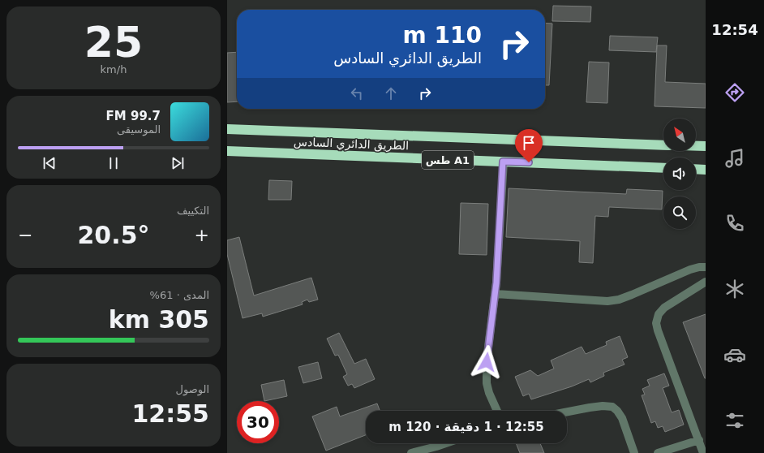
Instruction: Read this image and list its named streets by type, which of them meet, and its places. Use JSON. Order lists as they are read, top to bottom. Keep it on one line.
{"streets":{"highway":["الطريق الدائري السادس","طس A1"]},"north":"top left","page":{"tabs":"12:54","tile":[["25","km/h"],"التكييف",["المدى · 61%","305 km"],["الوصول","12:55"]],"turn":["110 m","الطريق الدائري السادس"],"song":["99.7 FM","الموسيقى"],"heat":["−","20.5°","+"],"limit":"30","trip":"12:55 · 1 دقيقة · 120 m"}}
